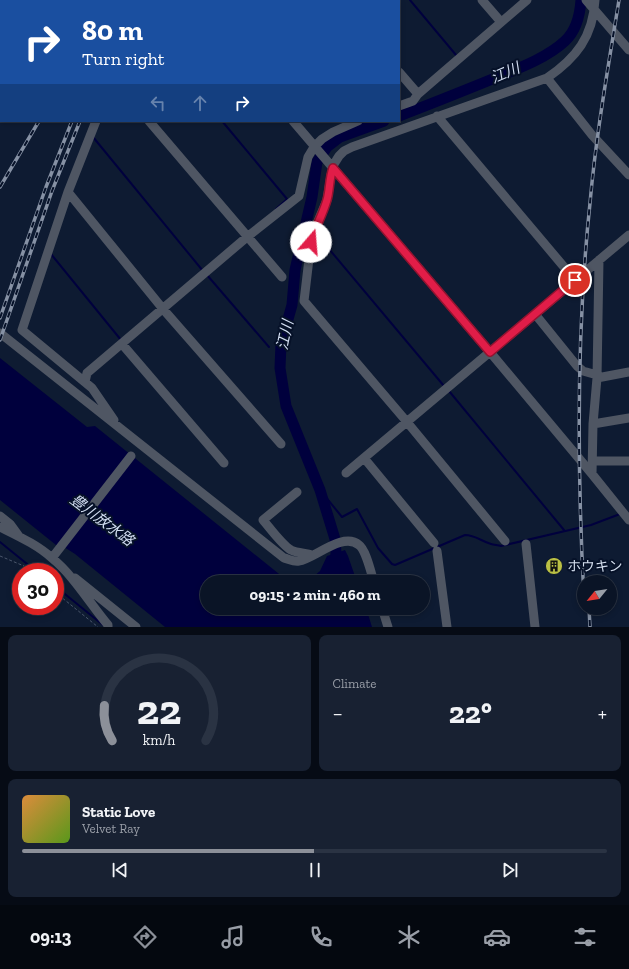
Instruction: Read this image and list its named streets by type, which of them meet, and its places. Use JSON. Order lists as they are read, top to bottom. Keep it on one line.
{"water":["江川","豊川放水路"],"places":{"building":["ホウキン"]},"north":"bottom left","page":{"turn":["80 m","Turn right"],"limit":"30","trip":"09:15 · 2 min · 460 m","tile":"Climate","heat":["−","22°","+"],"song":["Static Love","Velvet Ray"],"tabs":"09:13","gauge":["22","km/h"]}}
